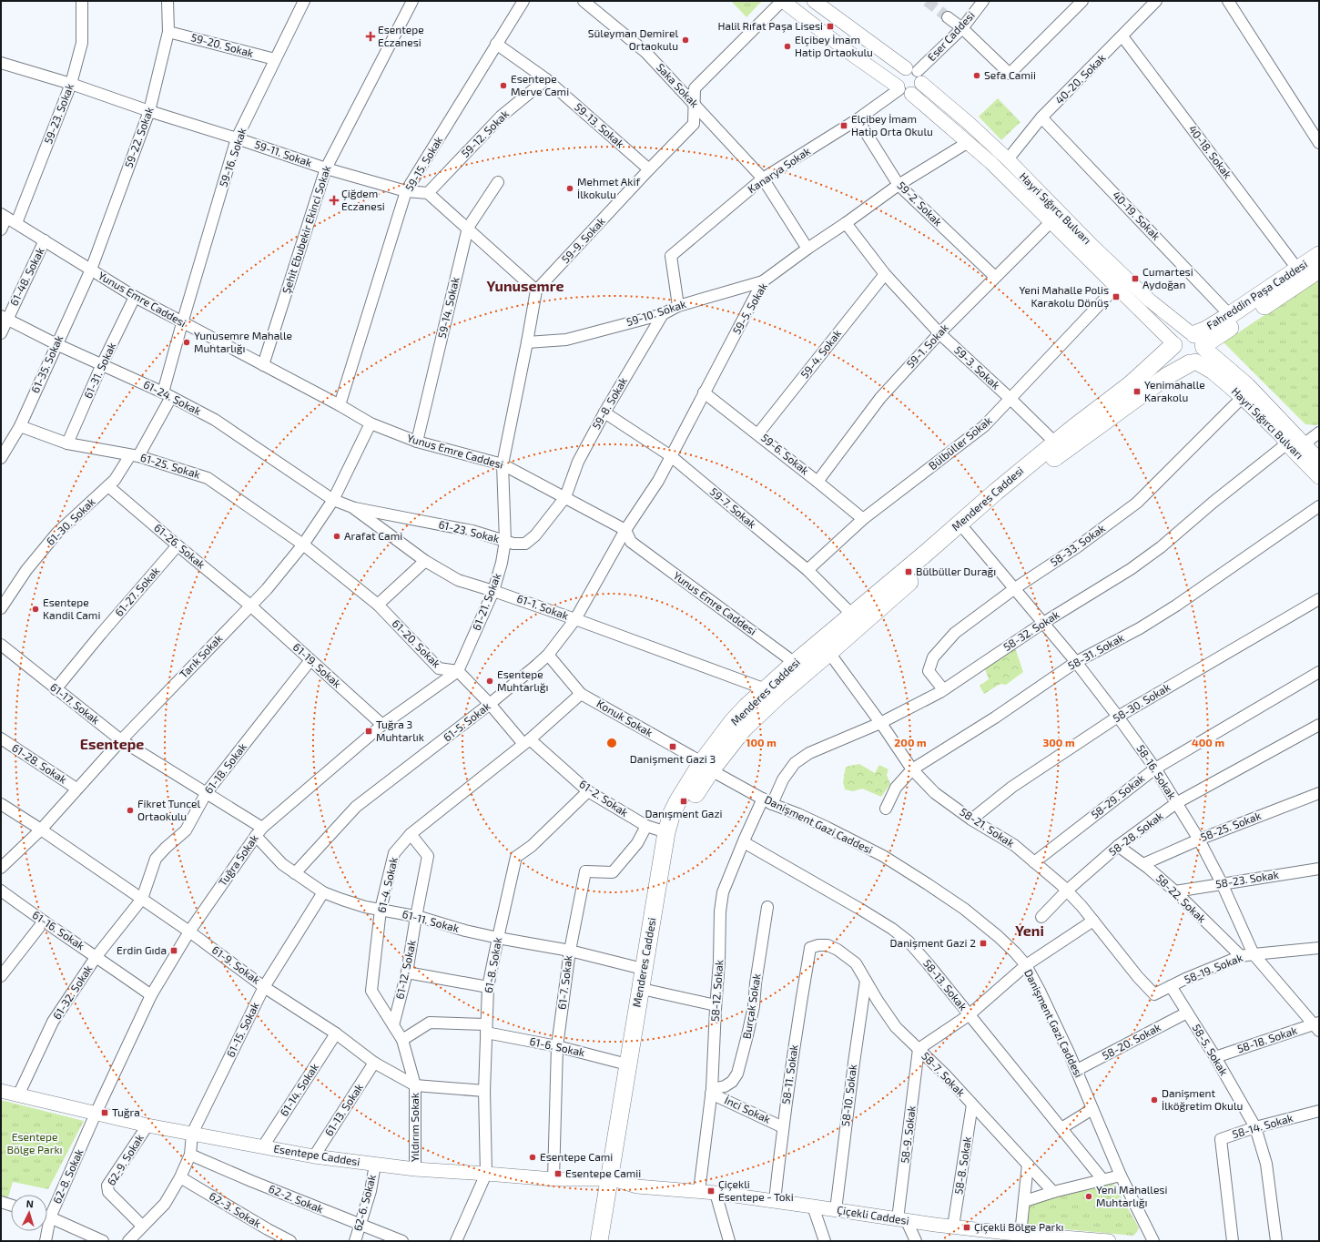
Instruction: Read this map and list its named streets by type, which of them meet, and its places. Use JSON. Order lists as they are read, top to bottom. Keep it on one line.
{"streets":{"main road":["Hayri Sığırcı Bulvarı","Fahreddin Paşa Caddesi","Menderes Caddesi"],"street":["Eser Caddesi","59-20. Sokak","40-20. Sokak","Saka Sokak","59-23. Sokak","59-13. Sokak","59-12. Sokak","59-22. Sokak","40-18. Sokak","59-11. Sokak","59-16. Sokak","59-15. Sokak","Kanarya Sokak","59-2. Sokak","40-19. Sokak","Şehit Ebubekir Ekinci Sokak","59-9. Sokak","61-48. Sokak","Yunus Emre Caddesi","59-14. Sokak","59-5. Sokak","59-10. Sokak","59-1. Sokak","59-4. Sokak","61-35. Sokak","59-3. Sokak","61-31. Sokak","61-24. Sokak","59-8. Sokak","Bülbüller Sokak","59-6. Sokak","61-25. Sokak","59-7. Sokak","61-30. Sokak","61-23. Sokak","58-33. Sokak","61-26. Sokak","61-27. Sokak","61-21. Sokak","61-1. Sokak","58-32. Sokak","61-20. Sokak","58-31. Sokak","Tarık Sokak","61-19. Sokak","58-30. Sokak","61-17. Sokak","Konuk Sokak","61-5. Sokak","61-28. Sokak","61-18. Sokak","58-16. Sokak","58-29. Sokak","61-2. Sokak","Danişment Gazi Caddesi","58-25. Sokak","58-21. Sokak","58-28. Sokak","Tuğra Sokak","58-23. Sokak","61-4. Sokak","58-22. Sokak","61-11. Sokak","61-16. Sokak","61-9. Sokak","61-8. Sokak","58-19. Sokak","61-12. Sokak","61-7. Sokak","58-13. Sokak","58-12. Sokak","61-32. Sokak","Burçak Sokak","61-15. Sokak","58-18. Sokak","58-20. Sokak","61-6. Sokak","58-5. Sokak","58-11. Sokak","58-7. Sokak","61-14. Sokak","58-10. Sokak","61-13. Sokak","İnci Sokak","58-14. Sokak","Yıldırım Sokak","58-9. Sokak","Esentepe Caddesi","62-9. Sokak","58-8. Sokak","62-8. Sokak","62-2. Sokak","62-6. Sokak","62-3. Sokak","Çiçekli Caddesi"]},"crossings":[["Eser Caddesi","Hayri Sığırcı Bulvarı"],["59-20. Sokak","59-22. Sokak"],["59-20. Sokak","59-16. Sokak"],["40-20. Sokak","40-18. Sokak"],["40-20. Sokak","Hayri Sığırcı Bulvarı"],["40-20. Sokak","40-19. Sokak"],["Saka Sokak","Kanarya Sokak"],["Saka Sokak","59-9. Sokak"],["Saka Sokak","59-5. Sokak"],["59-23. Sokak","59-11. Sokak"],["59-23. Sokak","Yunus Emre Caddesi"],["59-13. Sokak","59-12. Sokak"],["59-13. Sokak","59-15. Sokak"],["59-13. Sokak","59-9. Sokak"],["59-12. Sokak","59-11. Sokak"],["59-22. Sokak","59-11. Sokak"],["59-22. Sokak","Yunus Emre Caddesi"],["59-22. Sokak","61-35. Sokak"],["40-18. Sokak","Fahreddin Paşa Caddesi"],["59-11. Sokak","59-16. Sokak"],["59-11. Sokak","59-15. Sokak"],["59-11. Sokak","Şehit Ebubekir Ekinci Sokak"],["59-16. Sokak","Yunus Emre Caddesi"],["59-16. Sokak","61-30. Sokak"],["59-15. Sokak","Yunus Emre Caddesi"],["Kanarya Sokak","59-2. Sokak"],["Kanarya Sokak","Hayri Sığırcı Bulvarı"],["Kanarya Sokak","59-10. Sokak"],["59-2. Sokak","59-5. Sokak"],["59-2. Sokak","59-1. Sokak"],["Hayri Sığırcı Bulvarı","59-9. Sokak"],["Hayri Sığırcı Bulvarı","Fahreddin Paşa Caddesi"],["Hayri Sığırcı Bulvarı","59-5. Sokak"],["Hayri Sığırcı Bulvarı","59-1. Sokak"],["Hayri Sığırcı Bulvarı","Bülbüller Sokak"],["Hayri Sığırcı Bulvarı","Menderes Caddesi"],["Hayri Sığırcı Bulvarı","58-33. Sokak"],["Hayri Sığırcı Bulvarı","58-32. Sokak"],["40-19. Sokak","Fahreddin Paşa Caddesi"],["Şehit Ebubekir Ekinci Sokak","Yunus Emre Caddesi"],["61-48. Sokak","Yunus Emre Caddesi"],["61-48. Sokak","61-24. Sokak"],["Fahreddin Paşa Caddesi","Menderes Caddesi"],["Yunus Emre Caddesi","59-14. Sokak"],["Yunus Emre Caddesi","59-5. Sokak"],["Yunus Emre Caddesi","61-35. Sokak"],["Yunus Emre Caddesi","61-31. Sokak"],["Yunus Emre Caddesi","59-8. Sokak"],["Yunus Emre Caddesi","Menderes Caddesi"],["Yunus Emre Caddesi","61-30. Sokak"],["Yunus Emre Caddesi","61-23. Sokak"],["Yunus Emre Caddesi","61-21. Sokak"],["Yunus Emre Caddesi","Tarık Sokak"],["Yunus Emre Caddesi","61-5. Sokak"],["59-5. Sokak","59-10. Sokak"],["59-5. Sokak","59-3. Sokak"],["59-5. Sokak","59-6. Sokak"],["59-5. Sokak","59-7. Sokak"],["59-5. Sokak","61-5. Sokak"],["59-10. Sokak","59-8. Sokak"],["59-1. Sokak","59-3. Sokak"],["59-1. Sokak","59-6. Sokak"],["59-4. Sokak","59-3. Sokak"],["59-4. Sokak","59-6. Sokak"],["61-35. Sokak","61-24. Sokak"],["61-35. Sokak","61-25. Sokak"],["59-3. Sokak","Bülbüller Sokak"],["59-3. Sokak","Menderes Caddesi"],["61-31. Sokak","61-24. Sokak"],["61-31. Sokak","61-25. Sokak"],["61-24. Sokak","61-30. Sokak"],["61-24. Sokak","61-1. Sokak"],["61-24. Sokak","Tarık Sokak"],["59-8. Sokak","59-7. Sokak"],["59-8. Sokak","61-23. Sokak"],["Bülbüller Sokak","59-6. Sokak"],["Bülbüller Sokak","59-7. Sokak"],["61-25. Sokak","61-30. Sokak"],["61-25. Sokak","61-20. Sokak"],["61-25. Sokak","Tarık Sokak"],["Menderes Caddesi","59-7. Sokak"],["Menderes Caddesi","61-1. Sokak"],["Menderes Caddesi","Konuk Sokak"],["Menderes Caddesi","58-16. Sokak"],["Menderes Caddesi","61-2. Sokak"],["Menderes Caddesi","Danişment Gazi Caddesi"],["Menderes Caddesi","58-21. Sokak"],["Menderes Caddesi","61-11. Sokak"],["Menderes Caddesi","61-6. Sokak"],["Menderes Caddesi","Esentepe Caddesi"],["61-30. Sokak","61-26. Sokak"],["61-23. Sokak","61-21. Sokak"],["61-23. Sokak","61-1. Sokak"],["58-33. Sokak","58-32. Sokak"],["58-33. Sokak","58-16. Sokak"],["61-26. Sokak","61-27. Sokak"],["61-26. Sokak","Tarık Sokak"],["61-26. Sokak","61-19. Sokak"],["61-27. Sokak","61-17. Sokak"],["61-21. Sokak","61-1. Sokak"],["61-21. Sokak","61-20. Sokak"],["61-21. Sokak","Tuğra Sokak"],["61-1. Sokak","Tarık Sokak"],["61-1. Sokak","61-5. Sokak"],["58-32. Sokak","58-16. Sokak"],["58-32. Sokak","Danişment Gazi Caddesi"],["58-32. Sokak","58-21. Sokak"],["58-32. Sokak","58-12. Sokak"],["61-20. Sokak","Tarık Sokak"],["61-20. Sokak","Tuğra Sokak"],["58-31. Sokak","58-16. Sokak"],["58-31. Sokak","58-21. Sokak"],["Tarık Sokak","61-19. Sokak"],["Tarık Sokak","61-17. Sokak"],["Tarık Sokak","61-28. Sokak"],["Tarık Sokak","61-9. Sokak"],["61-19. Sokak","61-18. Sokak"],["61-19. Sokak","Tuğra Sokak"],["58-30. Sokak","58-16. Sokak"],["58-30. Sokak","58-21. Sokak"],["61-17. Sokak","61-18. Sokak"],["61-17. Sokak","Tuğra Sokak"],["61-17. Sokak","61-11. Sokak"],["Konuk Sokak","61-5. Sokak"],["Konuk Sokak","Danişment Gazi Caddesi"],["Konuk Sokak","61-4. Sokak"],["61-5. Sokak","61-11. Sokak"],["61-18. Sokak","61-9. Sokak"],["61-18. Sokak","61-32. Sokak"],["58-16. Sokak","58-29. Sokak"],["58-16. Sokak","58-25. Sokak"],["58-16. Sokak","58-28. Sokak"],["58-16. Sokak","58-23. Sokak"],["58-16. Sokak","58-19. Sokak"],["58-16. Sokak","58-18. Sokak"],["58-29. Sokak","58-21. Sokak"],["61-2. Sokak","61-4. Sokak"],["61-2. Sokak","61-8. Sokak"],["61-2. Sokak","61-7. Sokak"],["Danişment Gazi Caddesi","58-12. Sokak"],["Danişment Gazi Caddesi","58-20. Sokak"],["58-25. Sokak","58-22. Sokak"],["58-21. Sokak","58-28. Sokak"],["58-21. Sokak","58-19. Sokak"],["58-28. Sokak","58-22. Sokak"],["Tuğra Sokak","61-11. Sokak"],["Tuğra Sokak","61-16. Sokak"],["Tuğra Sokak","61-9. Sokak"],["Tuğra Sokak","Esentepe Caddesi"],["Tuğra Sokak","62-8. Sokak"],["58-23. Sokak","58-22. Sokak"],["61-4. Sokak","61-11. Sokak"],["61-4. Sokak","61-9. Sokak"],["61-4. Sokak","61-12. Sokak"],["61-4. Sokak","61-6. Sokak"],["61-4. Sokak","Yıldırım Sokak"],["58-22. Sokak","58-19. Sokak"],["61-11. Sokak","61-8. Sokak"],["61-11. Sokak","61-12. Sokak"],["61-11. Sokak","61-7. Sokak"],["61-11. Sokak","61-15. Sokak"],["61-16. Sokak","61-32. Sokak"],["61-9. Sokak","61-8. Sokak"],["61-9. Sokak","61-32. Sokak"],["61-9. Sokak","61-15. Sokak"],["61-9. Sokak","61-14. Sokak"],["61-9. Sokak","61-13. Sokak"],["61-9. Sokak","Yıldırım Sokak"],["61-8. Sokak","61-6. Sokak"],["61-8. Sokak","Esentepe Caddesi"],["58-19. Sokak","58-5. Sokak"],["61-7. Sokak","61-6. Sokak"],["61-7. Sokak","Esentepe Caddesi"],["58-13. Sokak","58-12. Sokak"],["58-12. Sokak","Burçak Sokak"],["58-12. Sokak","İnci Sokak"],["58-12. Sokak","Çiçekli Caddesi"],["61-32. Sokak","Esentepe Caddesi"],["Burçak Sokak","İnci Sokak"],["61-15. Sokak","Esentepe Caddesi"],["58-18. Sokak","58-5. Sokak"],["58-20. Sokak","58-5. Sokak"],["58-5. Sokak","58-14. Sokak"],["58-11. Sokak","58-7. Sokak"],["58-11. Sokak","İnci Sokak"],["58-11. Sokak","Çiçekli Caddesi"],["58-7. Sokak","58-10. Sokak"],["58-7. Sokak","58-9. Sokak"],["58-7. Sokak","58-8. Sokak"],["61-14. Sokak","Esentepe Caddesi"],["58-10. Sokak","Çiçekli Caddesi"],["61-13. Sokak","Esentepe Caddesi"],["Yıldırım Sokak","Esentepe Caddesi"],["58-9. Sokak","Çiçekli Caddesi"],["Esentepe Caddesi","62-9. Sokak"],["Esentepe Caddesi","62-8. Sokak"],["Esentepe Caddesi","62-6. Sokak"],["Esentepe Caddesi","Çiçekli Caddesi"],["58-8. Sokak","Çiçekli Caddesi"],["62-2. Sokak","62-6. Sokak"]],"districts":["Yunusemre","Esentepe","Yeni"],"parks":["Esentepe Bölge Parkı"],"places":{"transit":["Halil Rıfat Paşa Lisesi","Elçibey İmam Hatip Orta Okulu","Cumartesi Aydoğan","Yeni Mahalle Polis Karakolu Dönüş","Yenimahalle Karakolu","Bülbüller Durağı","Tuğra 3 Muhtarlık","Danişment Gazi 3","Danışment Gazi","Danişment Gazi 2","Erdin Gıda","Tuğra","Esentepe Camii","Çiçekli Esentepe - Toki","Çiçekli Bölge Parkı"],"health":["Esentepe Eczanesi","Çiğdem Eczanesi"],"other":["Süleyman Demirel Ortaokulu","Elçibey İmam Hatip Ortaokulu","Sefa Camii","Esentepe Merve Cami","Mehmet Akif İlkokulu","Yunusemre Mahalle Muhtarlığı","Arafat Cami","Esentepe Kandil Cami","Esentepe Muhtarlığı","Fikret Tuncel Ortaokulu","Danişment İlköğretim Okulu","Esentepe Cami","Yeni Mahallesi Muhtarlığı"]},"north":"top","rings":["100 m","200 m","300 m","400 m"]}
